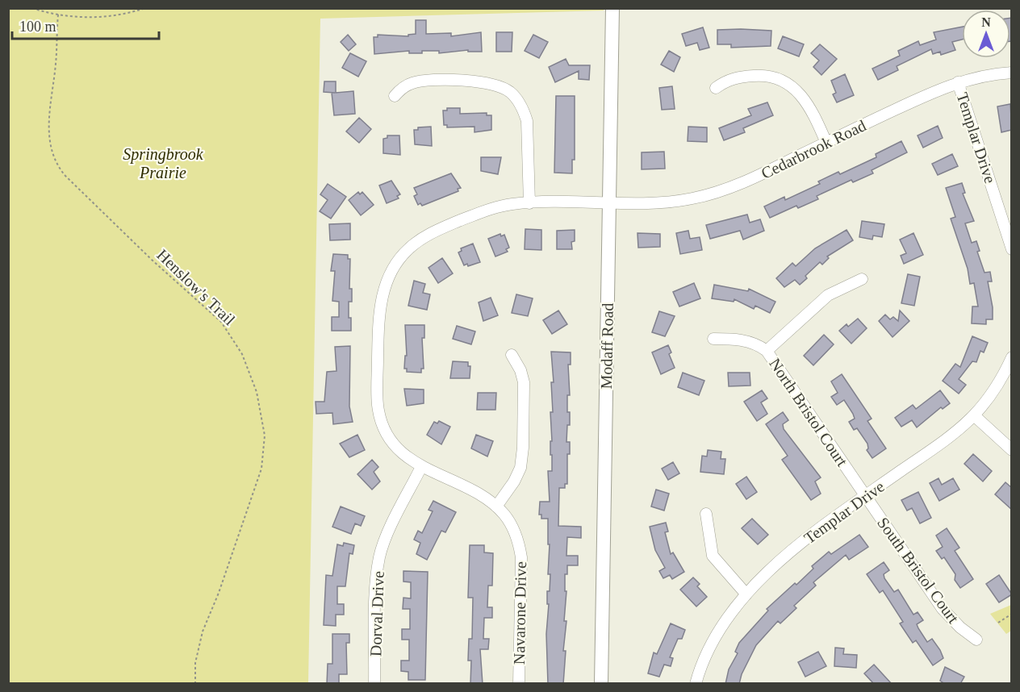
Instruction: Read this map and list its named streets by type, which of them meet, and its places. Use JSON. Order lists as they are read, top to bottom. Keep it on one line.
{"streets":{"street":["Templar Drive","Cedarbrook Road","Modaff Road","North Bristol Court","South Bristol Court","Navarone Drive","Dorval Drive"],"path":["Henslow's Trail"]},"crossings":[["Templar Drive","Cedarbrook Road"],["Templar Drive","North Bristol Court"],["Templar Drive","South Bristol Court"],["Cedarbrook Road","Modaff Road"],["Cedarbrook Road","Navarone Drive"],["Modaff Road","Navarone Drive"],["North Bristol Court","South Bristol Court"],["Navarone Drive","Dorval Drive"]],"parks":["Springbrook Prairie"],"scale_bar":"100 m","north":"top"}
